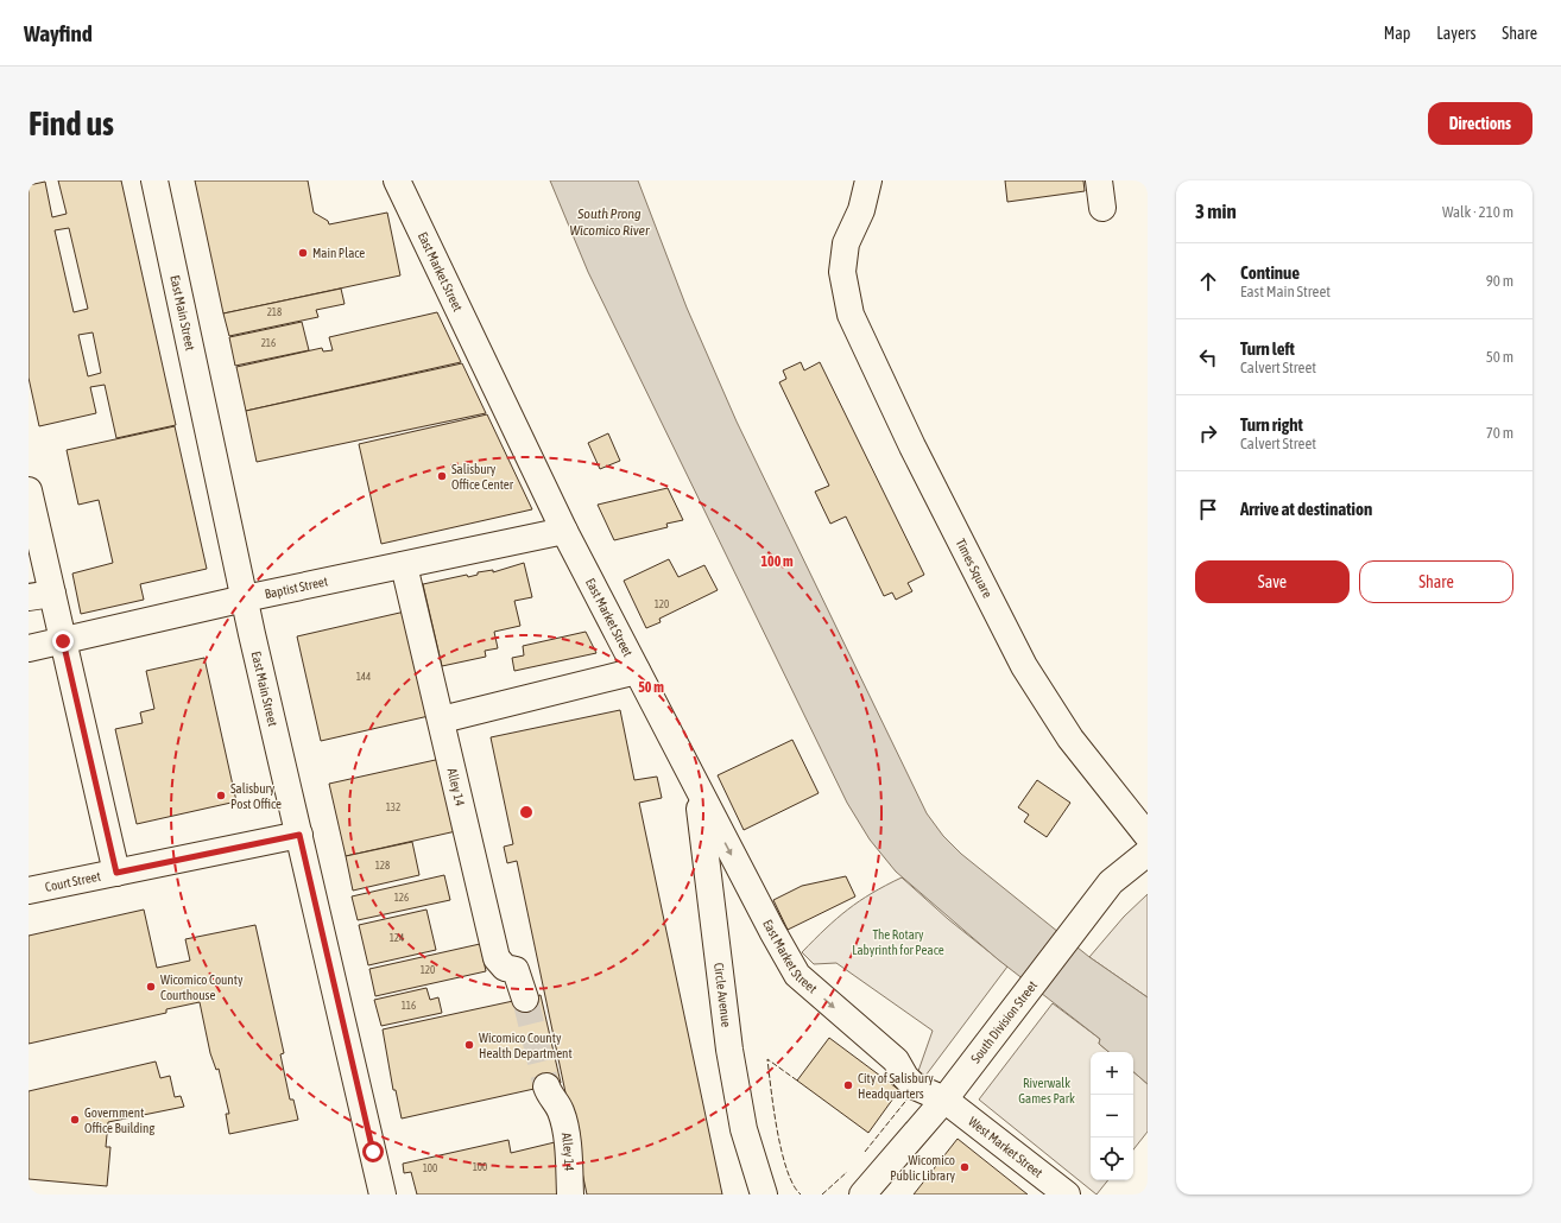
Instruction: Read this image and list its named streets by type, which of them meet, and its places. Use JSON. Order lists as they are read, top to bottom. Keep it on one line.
{"streets":{"street":["East Market Street","East Main Street","Times Square","Baptist Street","Alley 14","Court Street","Circle Avenue","South Division Street","West Market Street"]},"crossings":[["East Market Street","Baptist Street"],["East Market Street","Circle Avenue"],["East Market Street","South Division Street"],["East Market Street","West Market Street"],["East Main Street","Baptist Street"],["East Main Street","Court Street"],["Baptist Street","Alley 14"],["South Division Street","West Market Street"]],"one_way":["East Market Street"],"water":["South Prong Wicomico River"],"parks":["The Rotary Labyrinth for Peace","Riverwalk Games Park"],"places":["Main Place","Salisbury Office Center","Salisbury Post Office","Wicomico County Courthouse","Wicomico County Health Department","City of Salisbury Headquarters","Government Office Building","Wicomico Public Library"],"house_numbers":["218","216","120","144","132","128","126","124","120","116","100","100"],"page":{"header":"Wayfind","nav":["Map","Layers","Share"],"buttons":["Directions",["Save","Share"]],"title":"Find us","heading":["3 min","Walk · 210 m"],"list":[["Continue","East Main Street","90 m"],["Turn left","Calvert Street","50 m"],["Turn right","Calvert Street","70 m"],"Arrive at destination"],"map_buttons":["+","−"]},"rings":["100 m","50 m"]}
